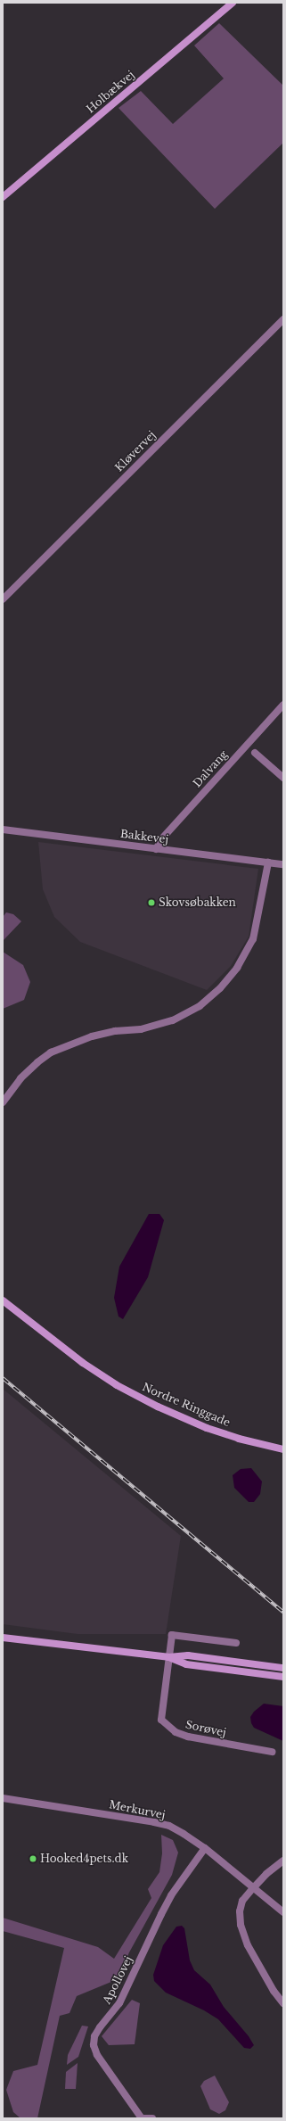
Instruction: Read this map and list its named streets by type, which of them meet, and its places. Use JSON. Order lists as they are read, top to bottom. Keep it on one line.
{"streets":{"street":["Holbækvej","Kløvervej","Dalvang","Bakkevej","Nordre Ringgade","Sorøvej","Merkurvej","Apollovej"]},"crossings":[["Dalvang","Bakkevej"],["Merkurvej","Apollovej"]],"places":["Skovsøbakken","Hooked4pets.dk"]}
